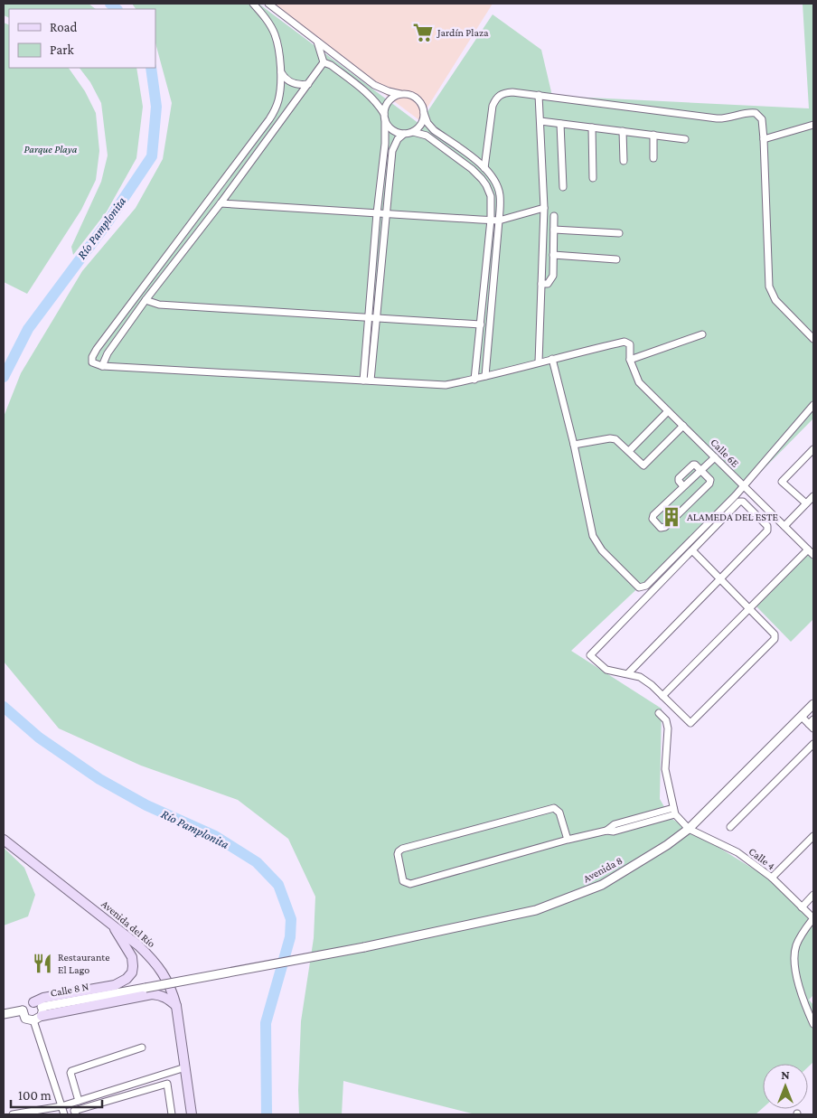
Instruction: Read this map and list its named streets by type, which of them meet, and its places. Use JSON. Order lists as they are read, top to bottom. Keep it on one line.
{"streets":{"main road":["Avenida del Río"],"street":["Calle 6E","Calle 4","Avenida 8","Calle 8 N"]},"crossings":[["Calle 4","Avenida 8"],["Avenida 8","Calle 8 N"]],"water":["Río Pamplonita"],"parks":["Parque Playa"],"places":{"supermarket":["Jardín Plaza"],"building":["ALAMEDA DEL ESTE"],"restaurant":["Restaurante El Lago"]},"legend":["Road","Park"],"scale_bar":"100 m","north":"top"}
